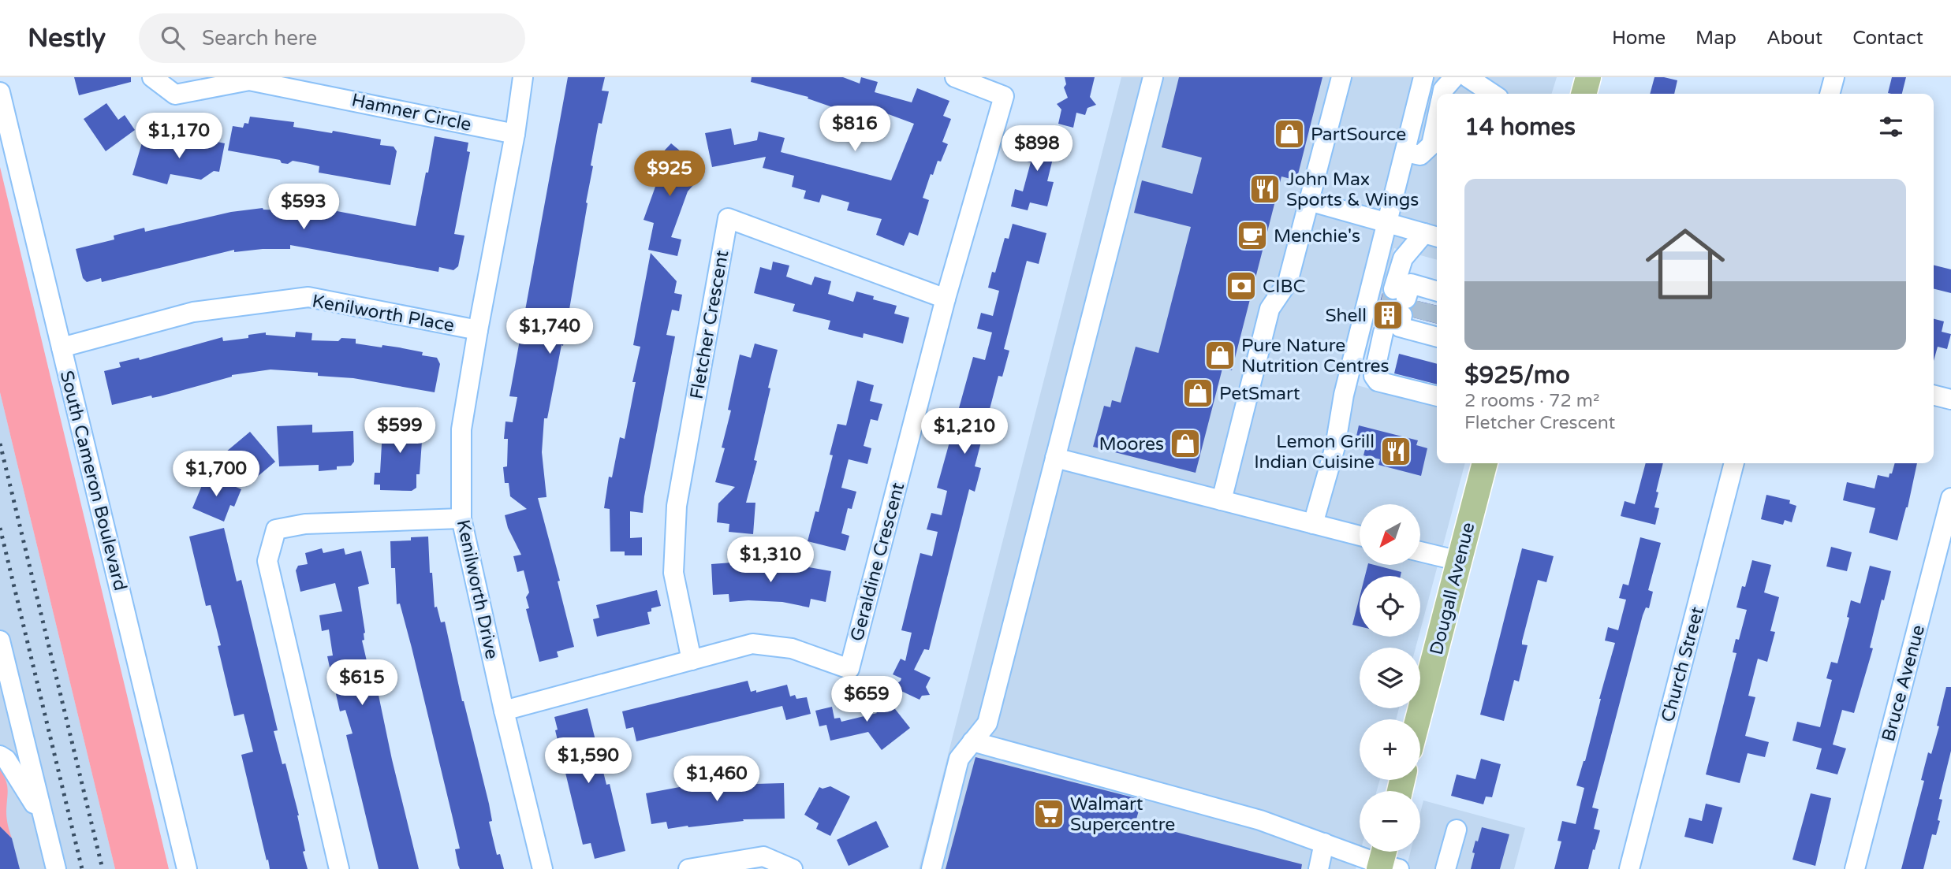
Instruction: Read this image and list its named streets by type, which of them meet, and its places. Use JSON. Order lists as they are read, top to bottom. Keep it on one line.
{"streets":{"main road":["Dougall Avenue"],"street":["Hamner Circle","Kenilworth Place","Fletcher Crescent","South Cameron Boulevard","Geraldine Crescent","Kenilworth Drive","Church Street","Bruce Avenue"]},"crossings":[["Hamner Circle","Kenilworth Drive"],["Kenilworth Place","South Cameron Boulevard"],["Kenilworth Place","Kenilworth Drive"],["Fletcher Crescent","Geraldine Crescent"],["Geraldine Crescent","Kenilworth Drive"]],"places":{"shop":["PartSource","Pure Nature Nutrition Centres","PetSmart","Moores"],"restaurant":["John Max Sports & Wings","Lemon Grill Indian Cuisine"],"cafe":["Menchie's"],"bank":["CIBC"],"building":["Shell"],"supermarket":["Walmart Supercentre"]},"north":"bottom left","page":{"header":"Nestly","search":"Search here","nav":["Home","Map","About","Contact"],"heading":"14 homes","price":["$816","$1,170","$898","$925","$593","$1,740","$599","$1,210","$1,700","$1,310","$615","$659","$1,590","$1,460"],"list":[{"name":"$925/mo","note":"2 rooms · 72 m² · Fletcher Crescent"}],"map_buttons":["+","−"]}}
